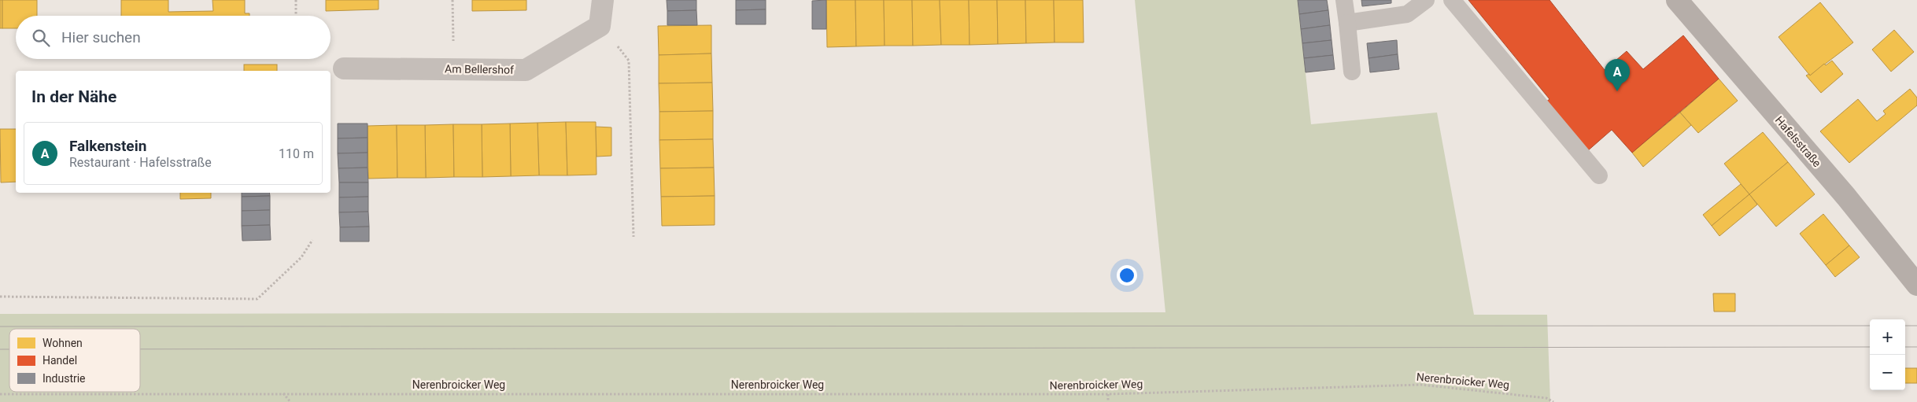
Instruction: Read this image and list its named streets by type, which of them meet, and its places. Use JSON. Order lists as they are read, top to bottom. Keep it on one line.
{"streets":{"main road":["Hafelsstraße"],"street":["Am Bellershof"],"path":["Nerenbroicker Weg"]},"legend":["Wohnen","Handel","Industrie"],"page":{"search":"Hier suchen","pins":"A","heading":"In der Nähe","list":[{"mark":"A","name":"Falkenstein","note":"Restaurant · Hafelsstraße","value":"110 m"}],"map_buttons":["+","−"]}}
